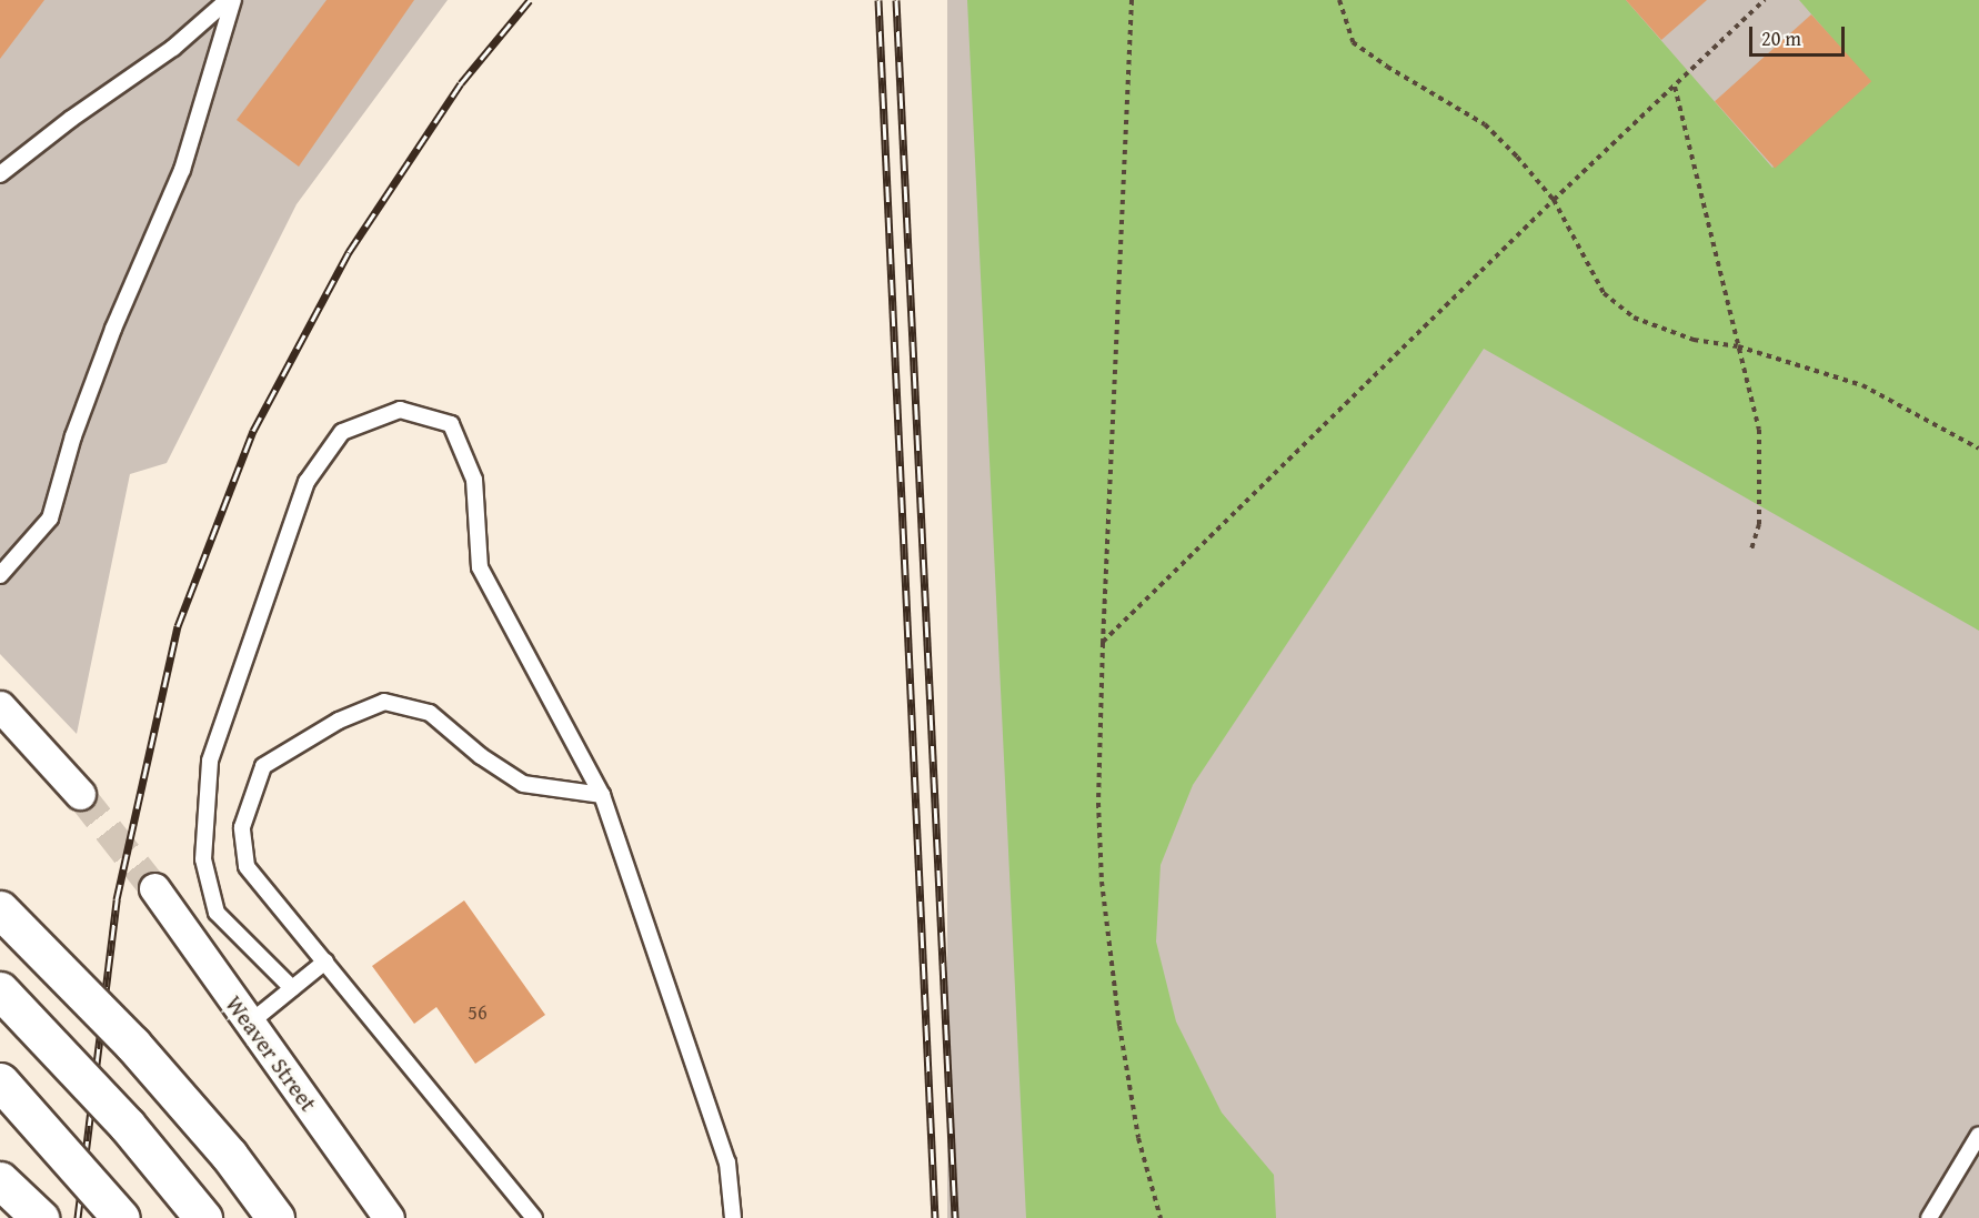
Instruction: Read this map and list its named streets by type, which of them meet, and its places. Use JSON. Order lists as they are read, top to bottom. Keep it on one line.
{"streets":{"street":["Weaver Street"]},"house_numbers":["56"],"scale_bar":"20 m"}
